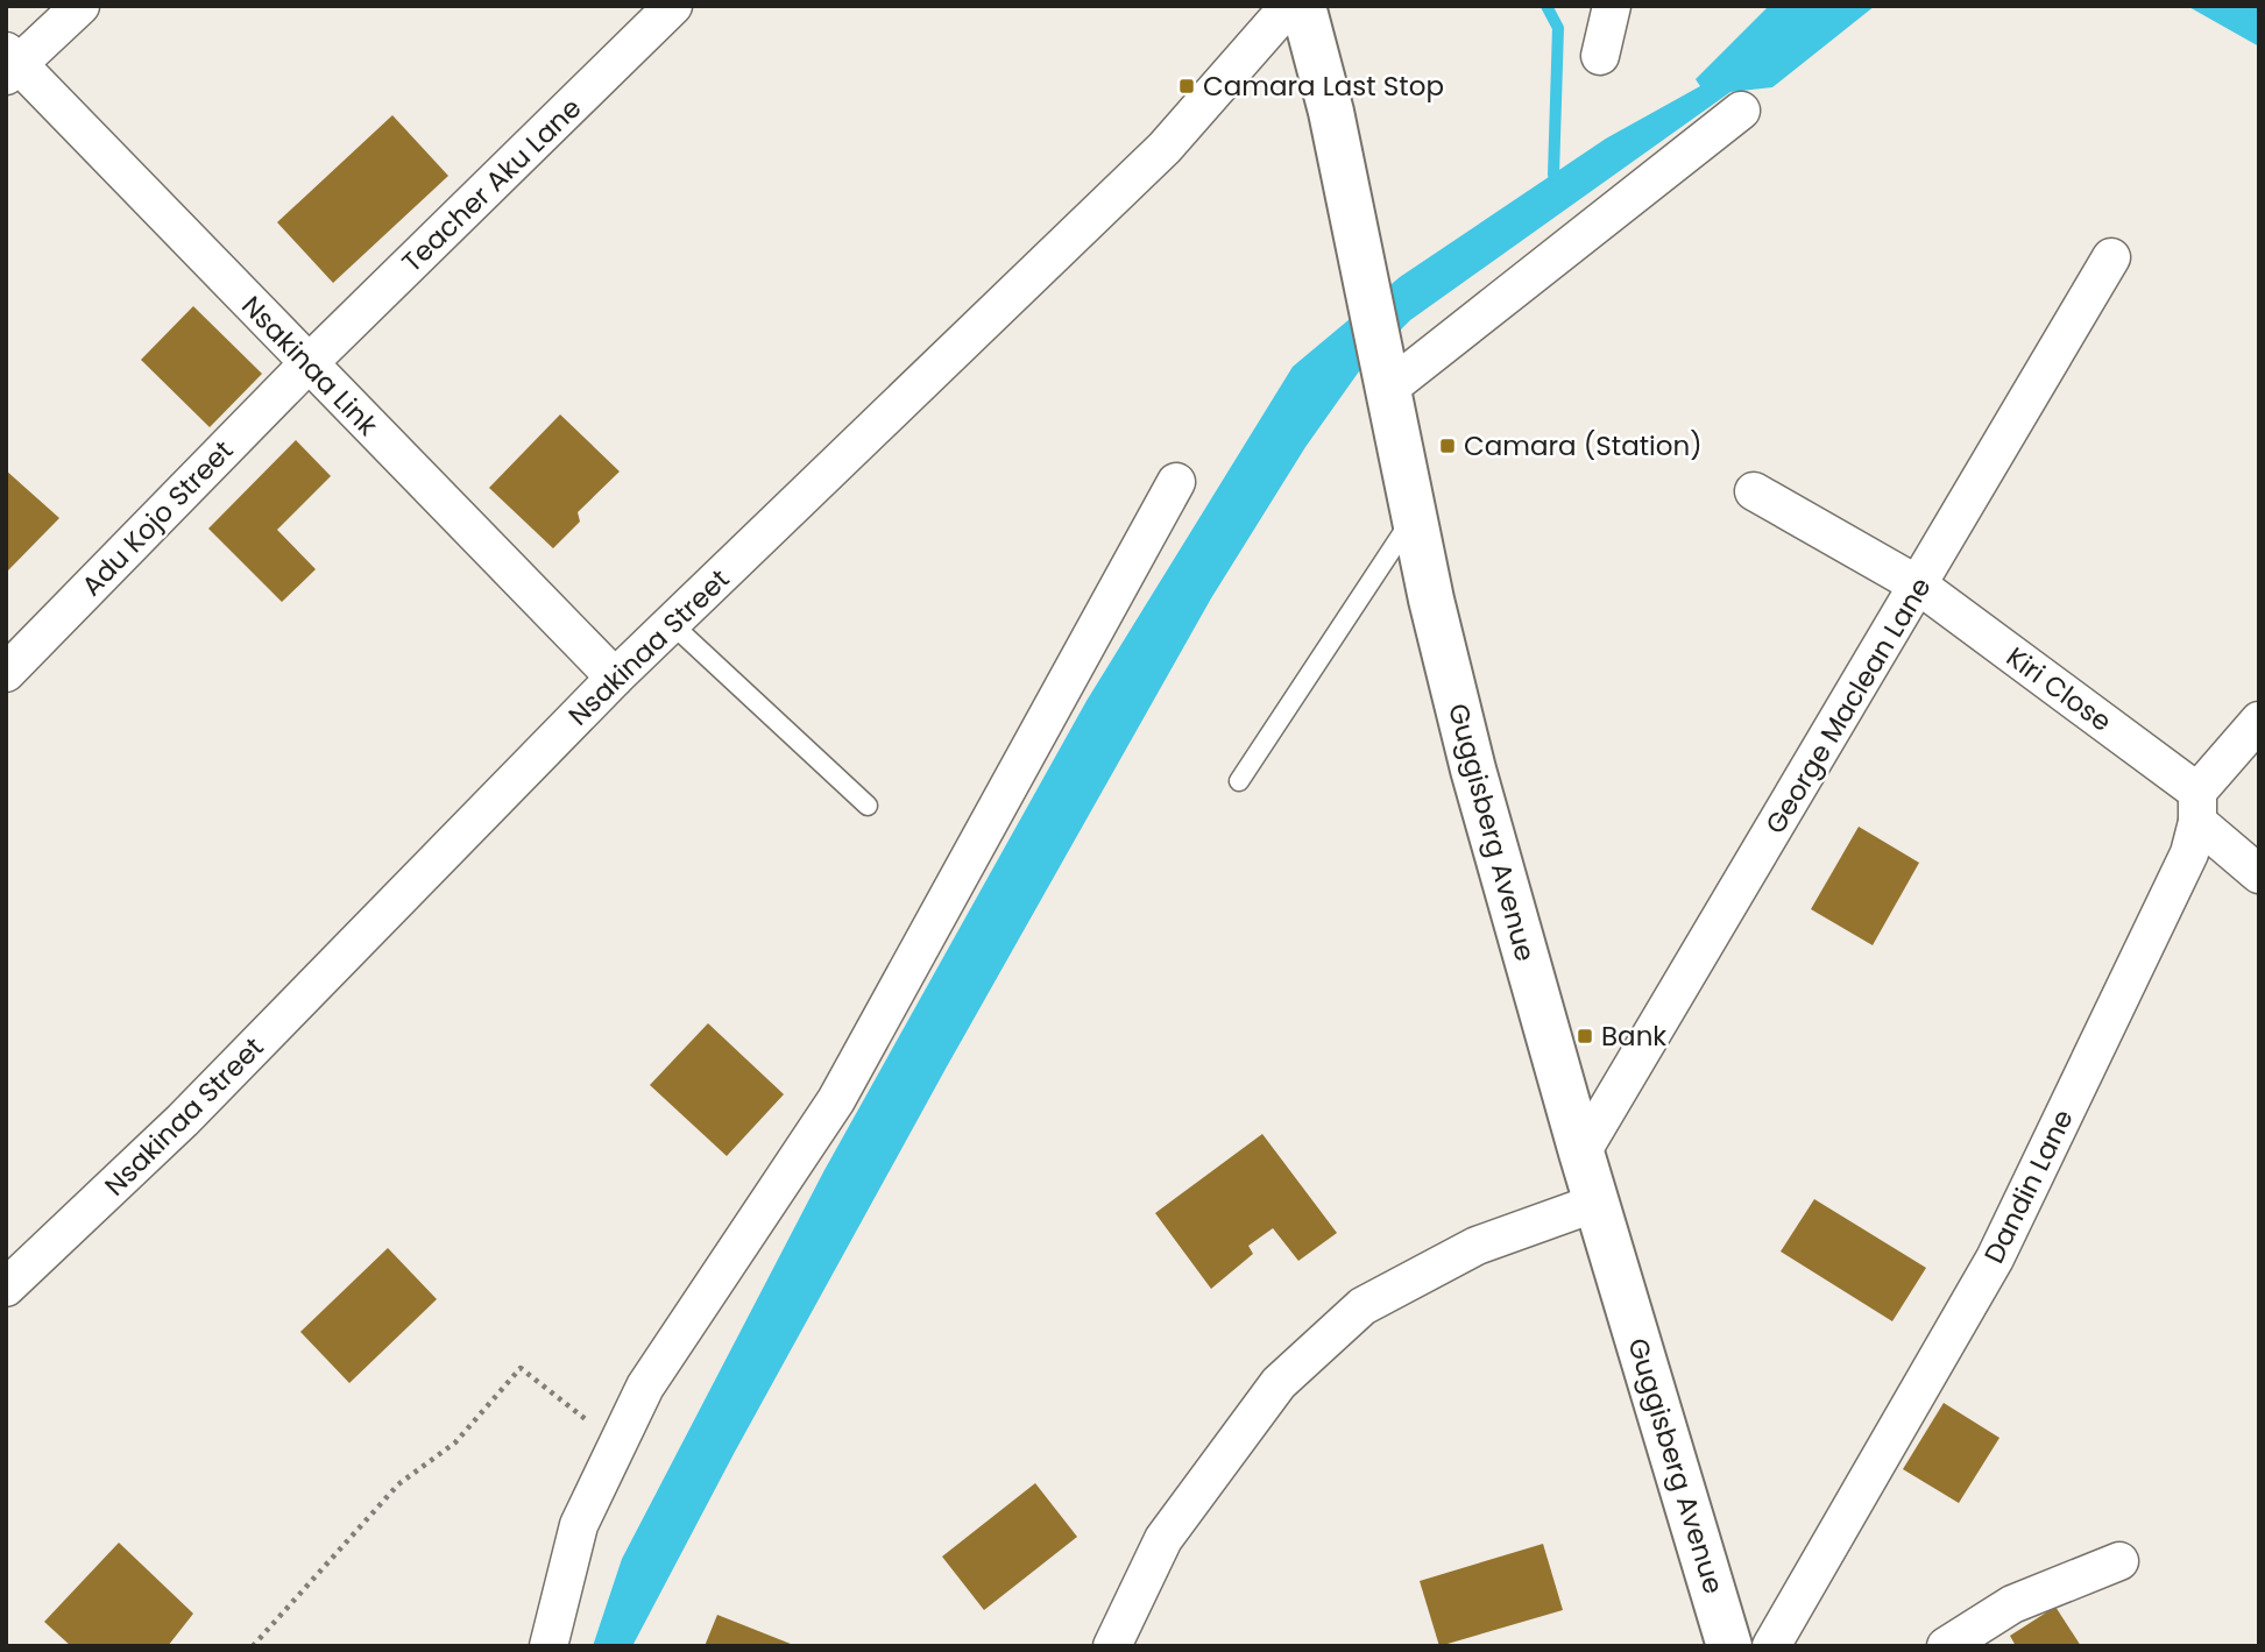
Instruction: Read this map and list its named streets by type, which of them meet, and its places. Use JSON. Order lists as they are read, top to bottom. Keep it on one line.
{"streets":{"main road":["Guggisberg Avenue"],"street":["Teacher Aku Lane","Nsakinaa Link","Adu Kojo Street","Nsakinaa Street","Kiri Close","George Maclean Lane","Dandin Lane"]},"crossings":[["Teacher Aku Lane","Nsakinaa Link"],["Teacher Aku Lane","Adu Kojo Street"],["Nsakinaa Link","Adu Kojo Street"],["Nsakinaa Link","Nsakinaa Street"],["Kiri Close","George Maclean Lane"],["Kiri Close","Dandin Lane"],["George Maclean Lane","Guggisberg Avenue"]],"places":{"transit":["Camara Last Stop","Camara (Station)","Bank"]}}
